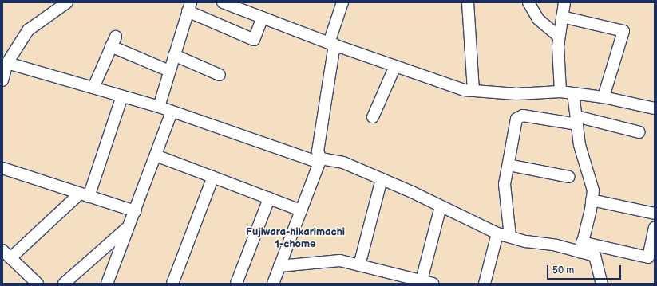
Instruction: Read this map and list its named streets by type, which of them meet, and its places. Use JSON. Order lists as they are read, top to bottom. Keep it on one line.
{"districts":["Fujiwara-hikarimachi 1-chome"],"scale_bar":"50 m"}
